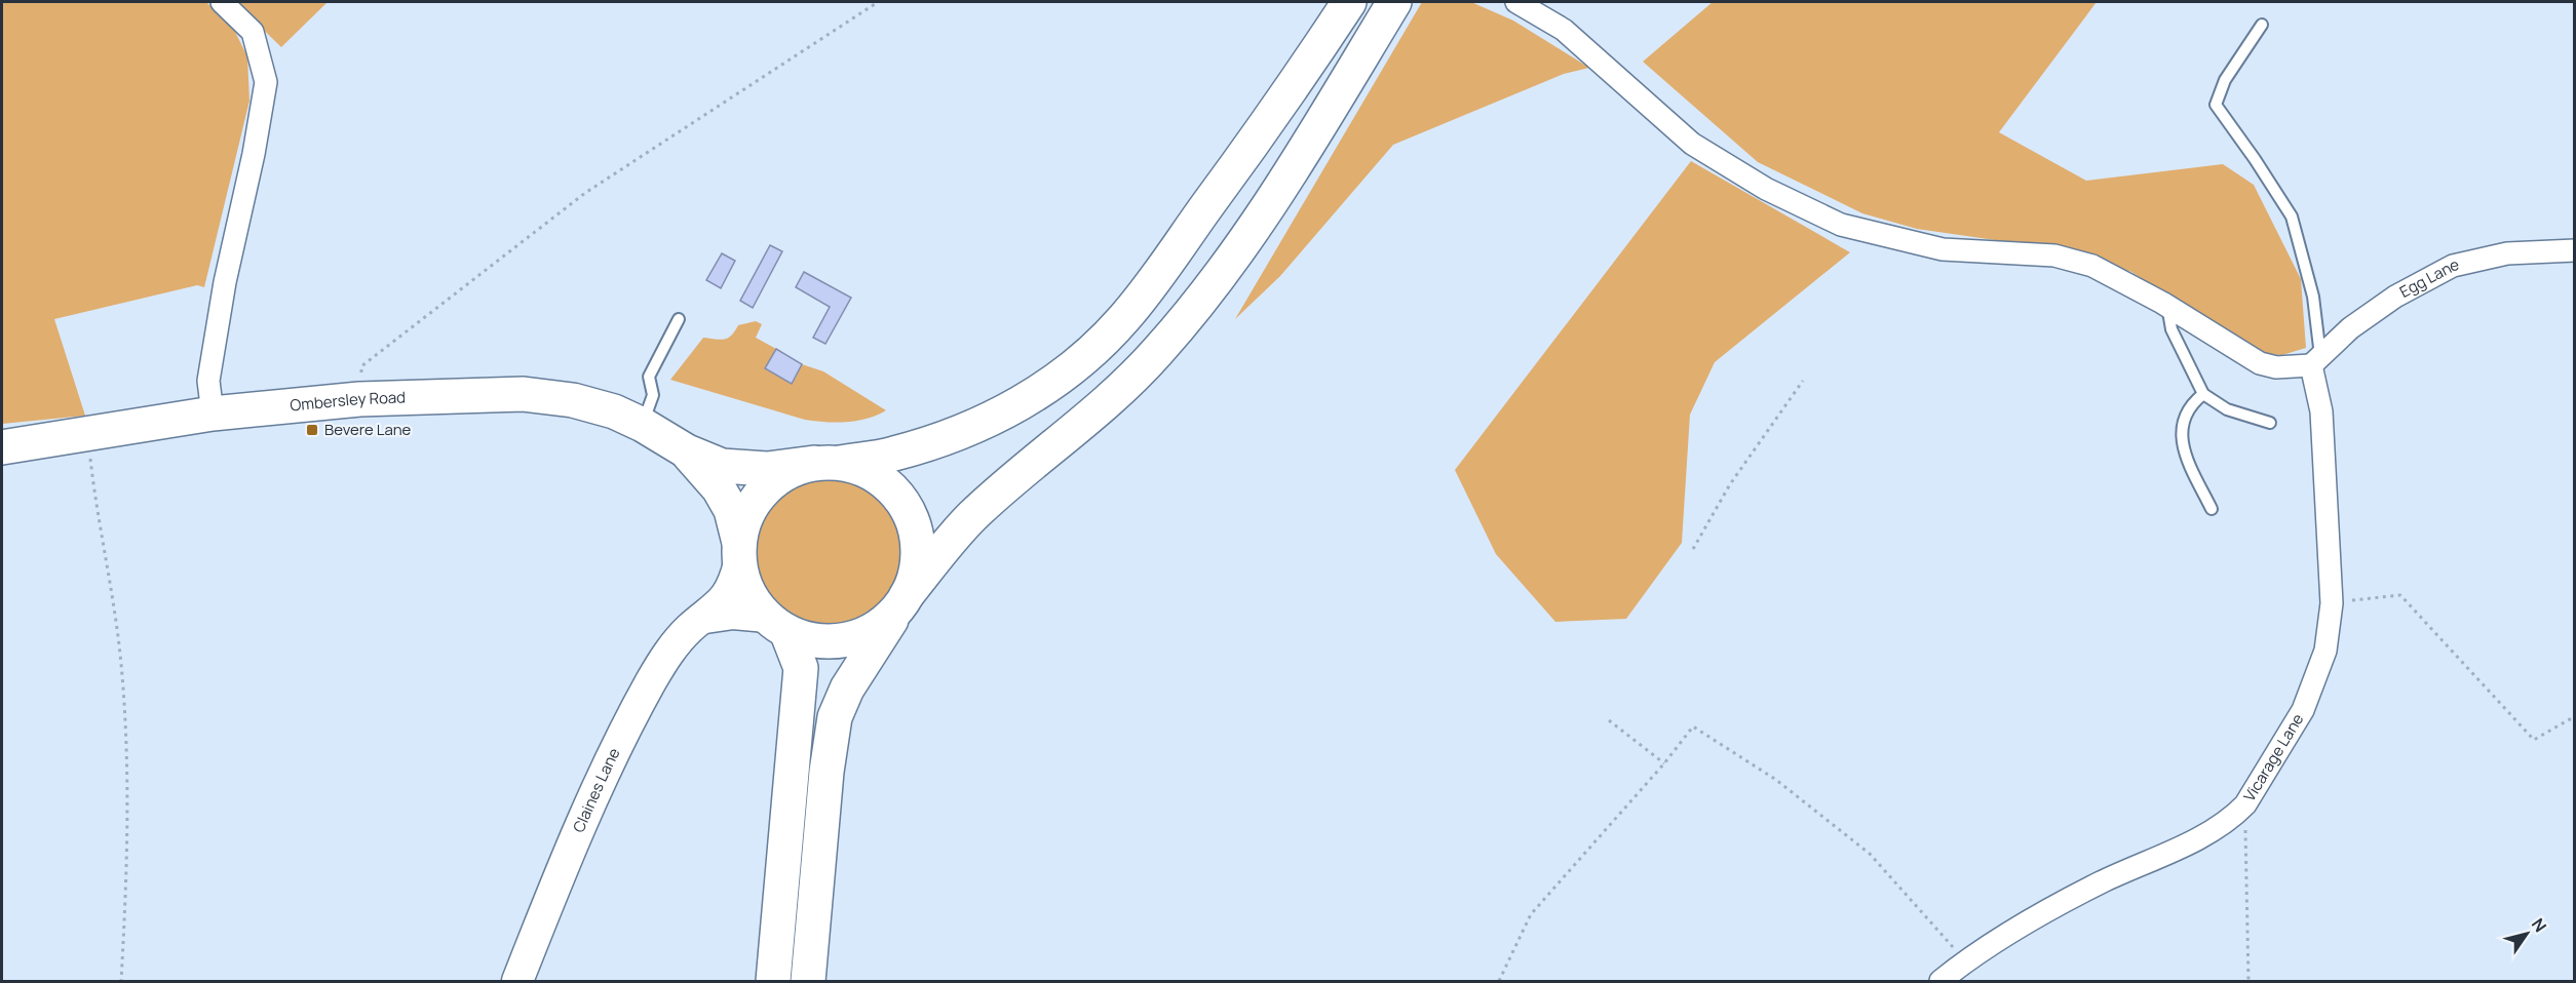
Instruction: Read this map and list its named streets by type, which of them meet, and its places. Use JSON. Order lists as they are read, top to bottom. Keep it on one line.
{"streets":{"main road":["Ombersley Road"],"street":["Egg Lane","Vicarage Lane","Claines Lane"]},"crossings":[["Egg Lane","Vicarage Lane"],["Ombersley Road","Claines Lane"]],"places":{"transit":["Bevere Lane"]},"north":"top right"}
